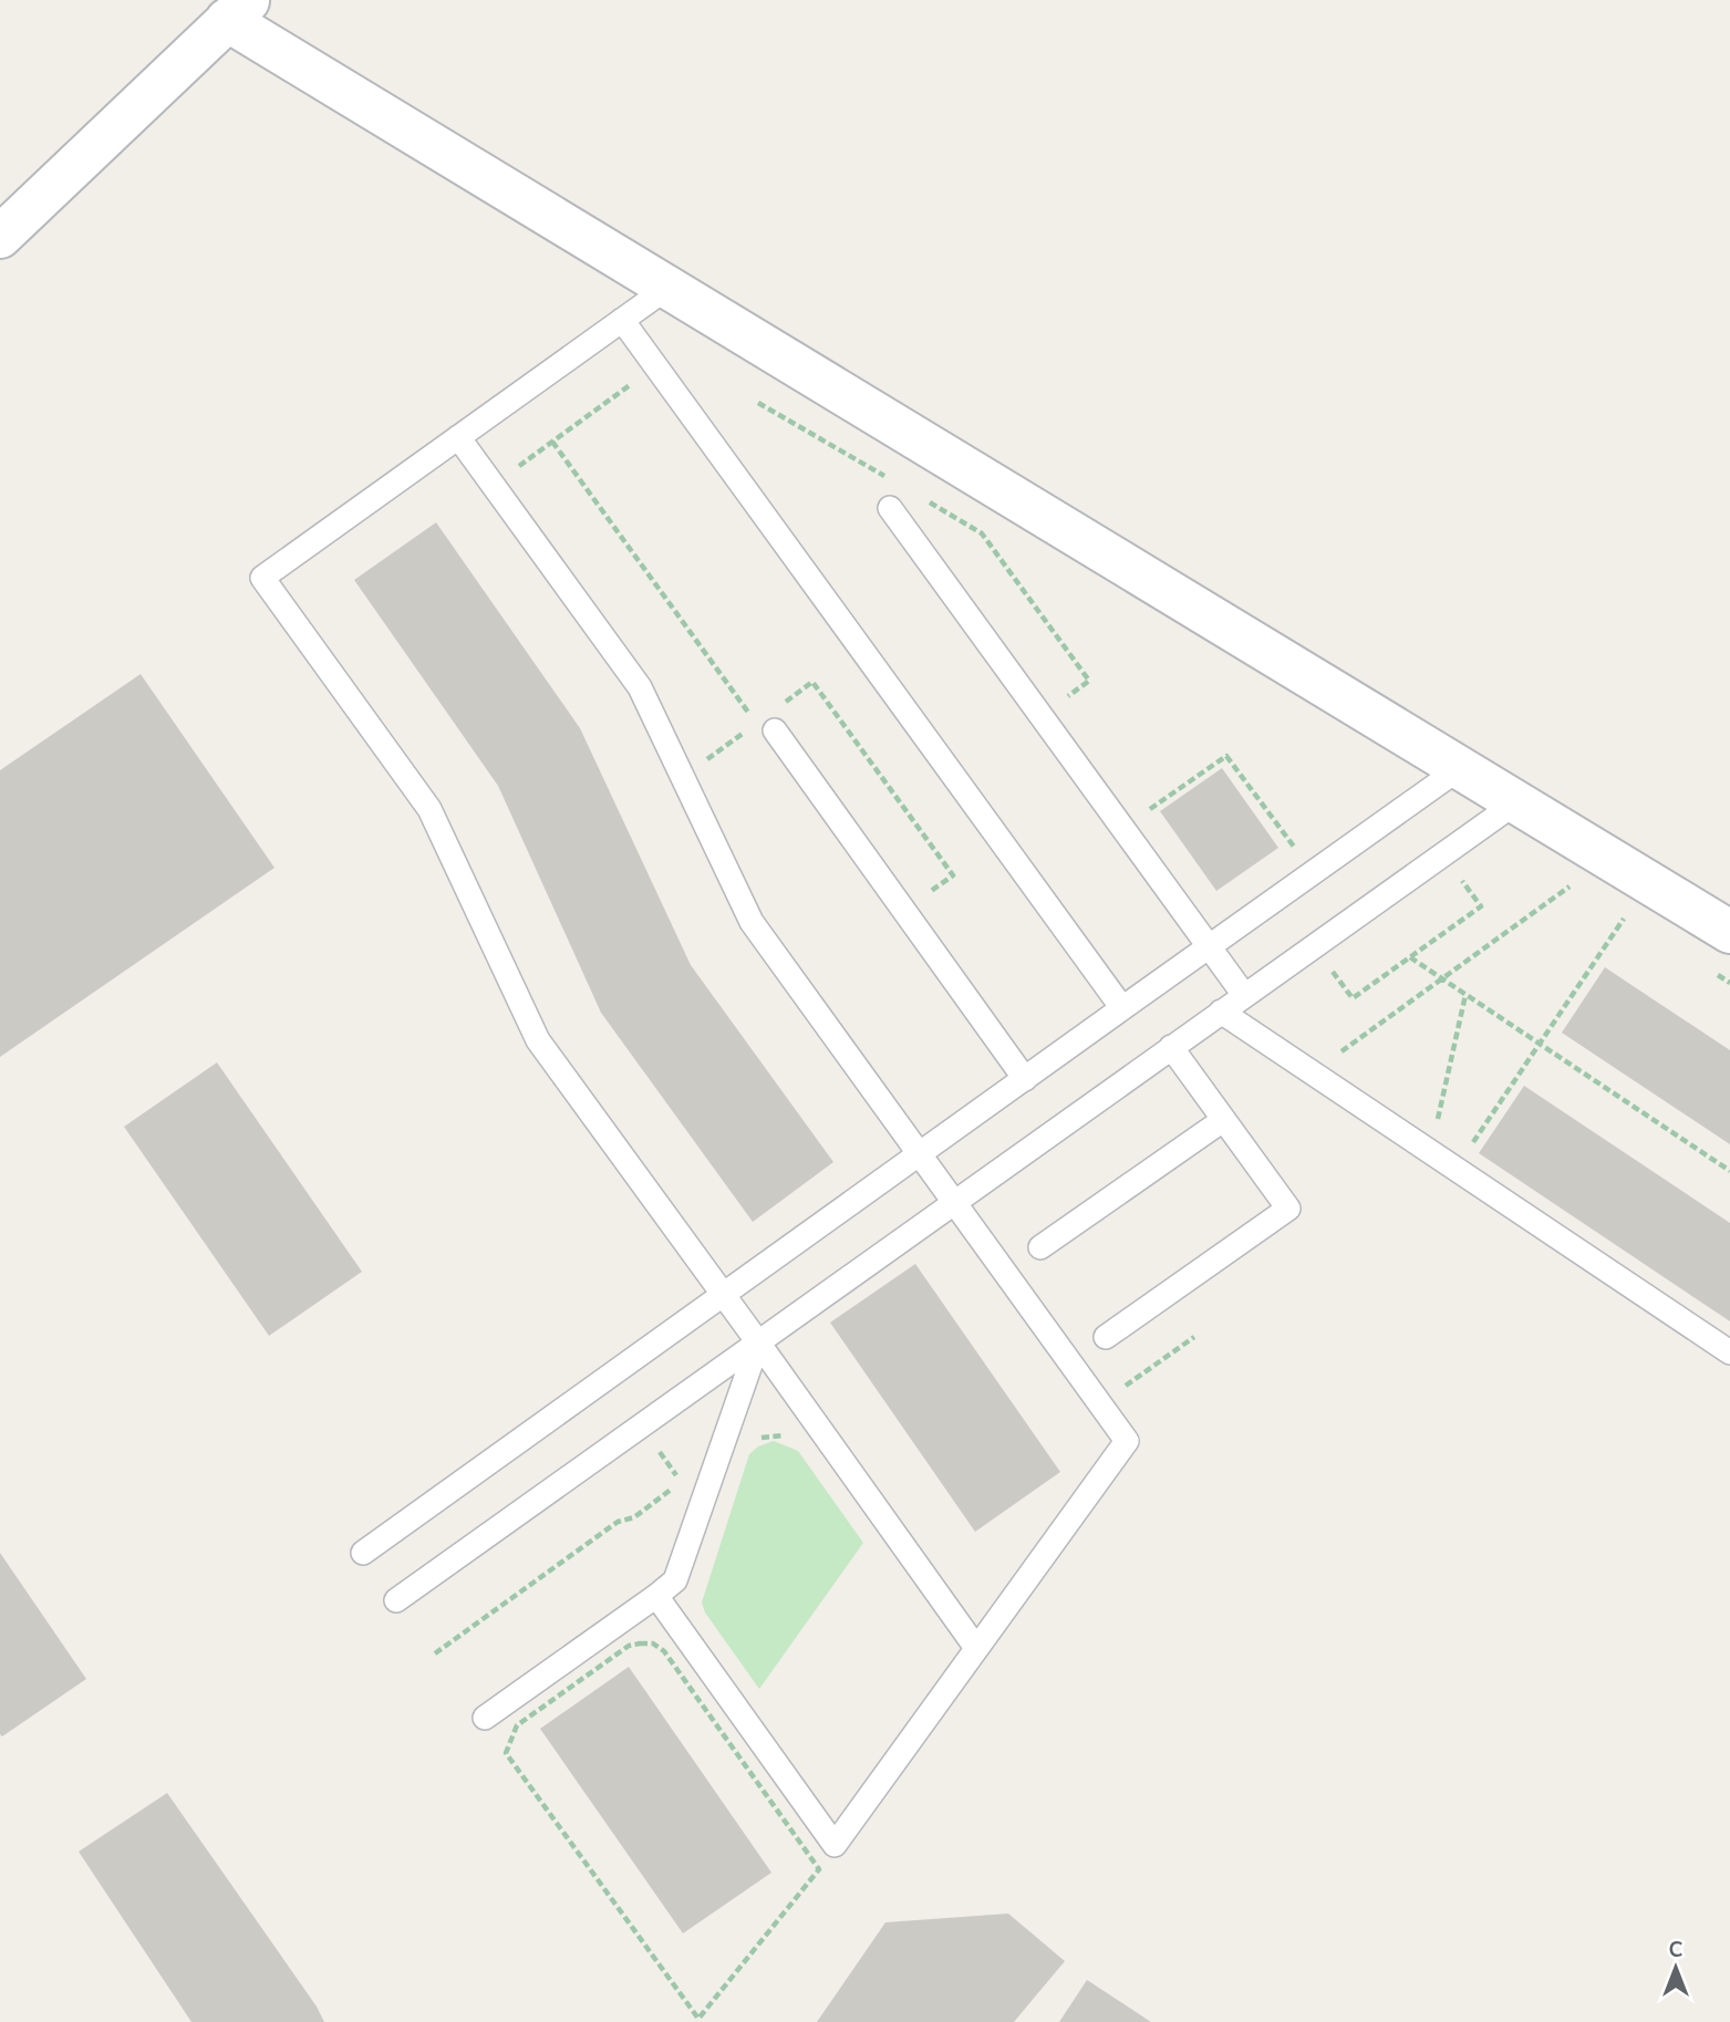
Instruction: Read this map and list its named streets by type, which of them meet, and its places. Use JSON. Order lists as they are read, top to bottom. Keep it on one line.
{"north":"top"}
